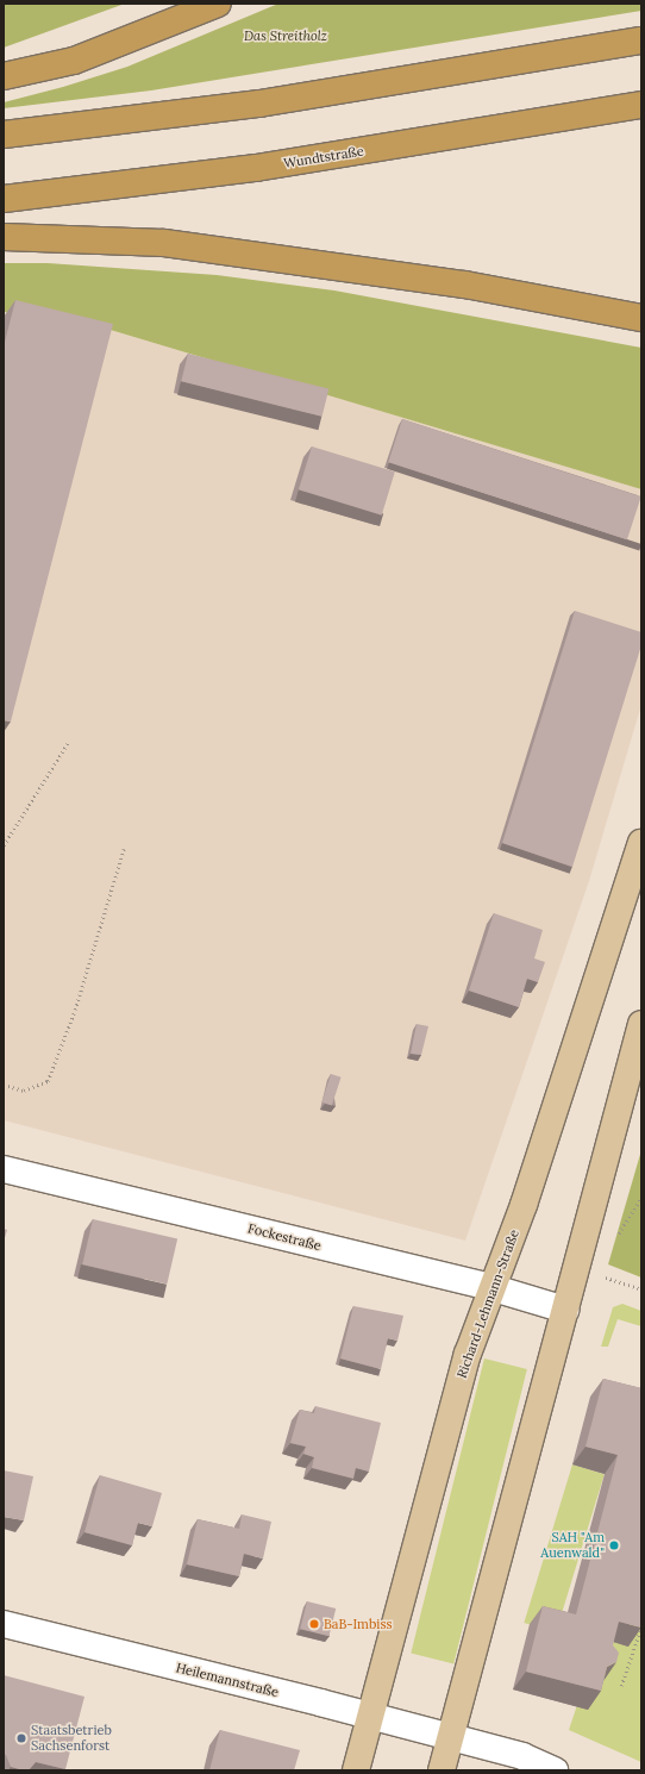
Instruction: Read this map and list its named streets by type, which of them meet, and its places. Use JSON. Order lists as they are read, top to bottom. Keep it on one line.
{"streets":{"highway":["Wundtstraße"],"main road":["Richard-Lehmann-Straße"],"street":["Fockestraße","Heilemannstraße"]},"crossings":[["Fockestraße","Richard-Lehmann-Straße"],["Richard-Lehmann-Straße","Heilemannstraße"]],"parks":["Das Streitholz"],"places":["SAH \"Am Auenwald\"","BaB-Imbiss","Staatsbetrieb Sachsenforst"]}
